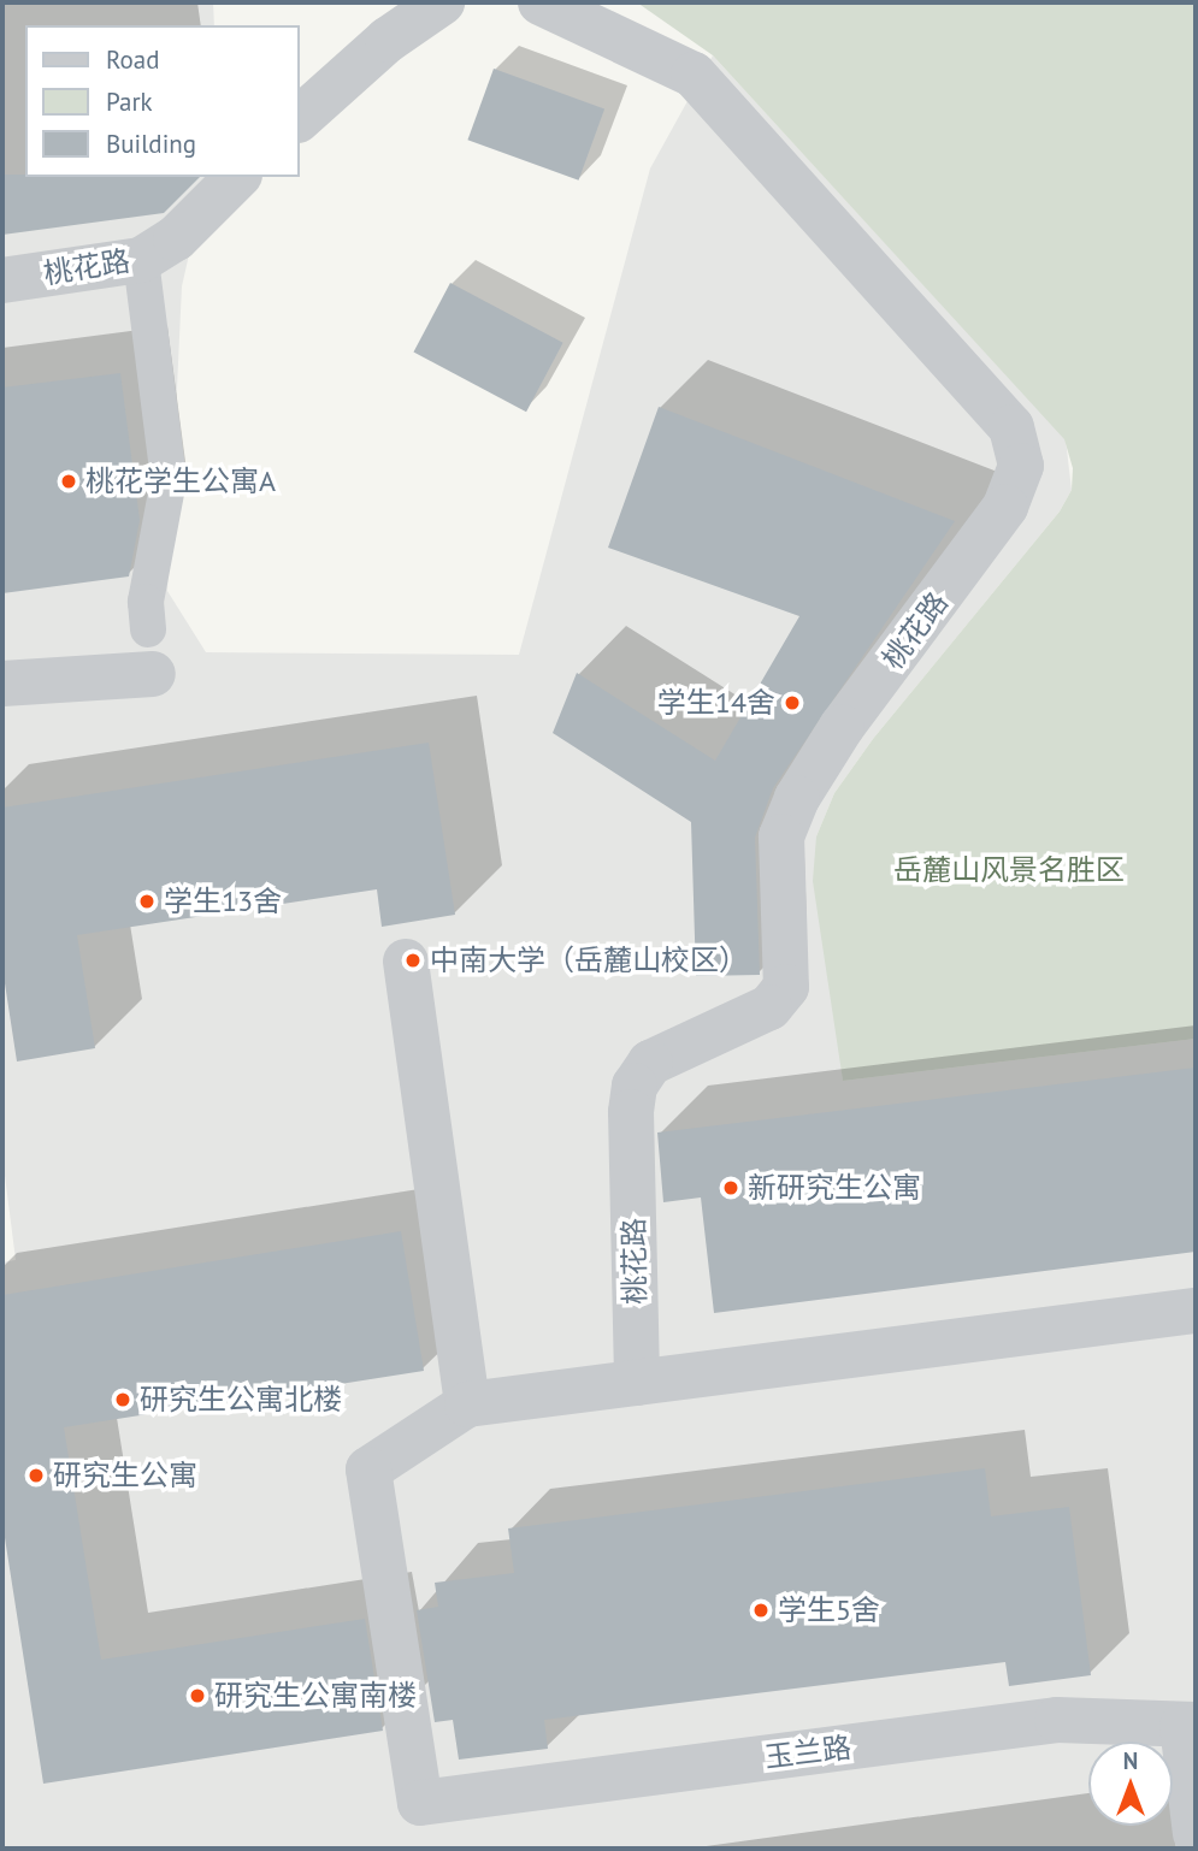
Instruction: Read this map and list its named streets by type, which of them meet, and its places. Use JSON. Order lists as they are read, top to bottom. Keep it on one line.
{"streets":{"street":["桃花路","玉兰路"]},"parks":["岳麓山风景名胜区"],"places":["桃花学生公寓A","学生14舍","学生13舍","中南大学（岳麓山校区）","新研究生公寓","研究生公寓北楼","研究生公寓","学生5舍","研究生公寓南楼"],"legend":["Road","Park","Building"],"north":"top"}
